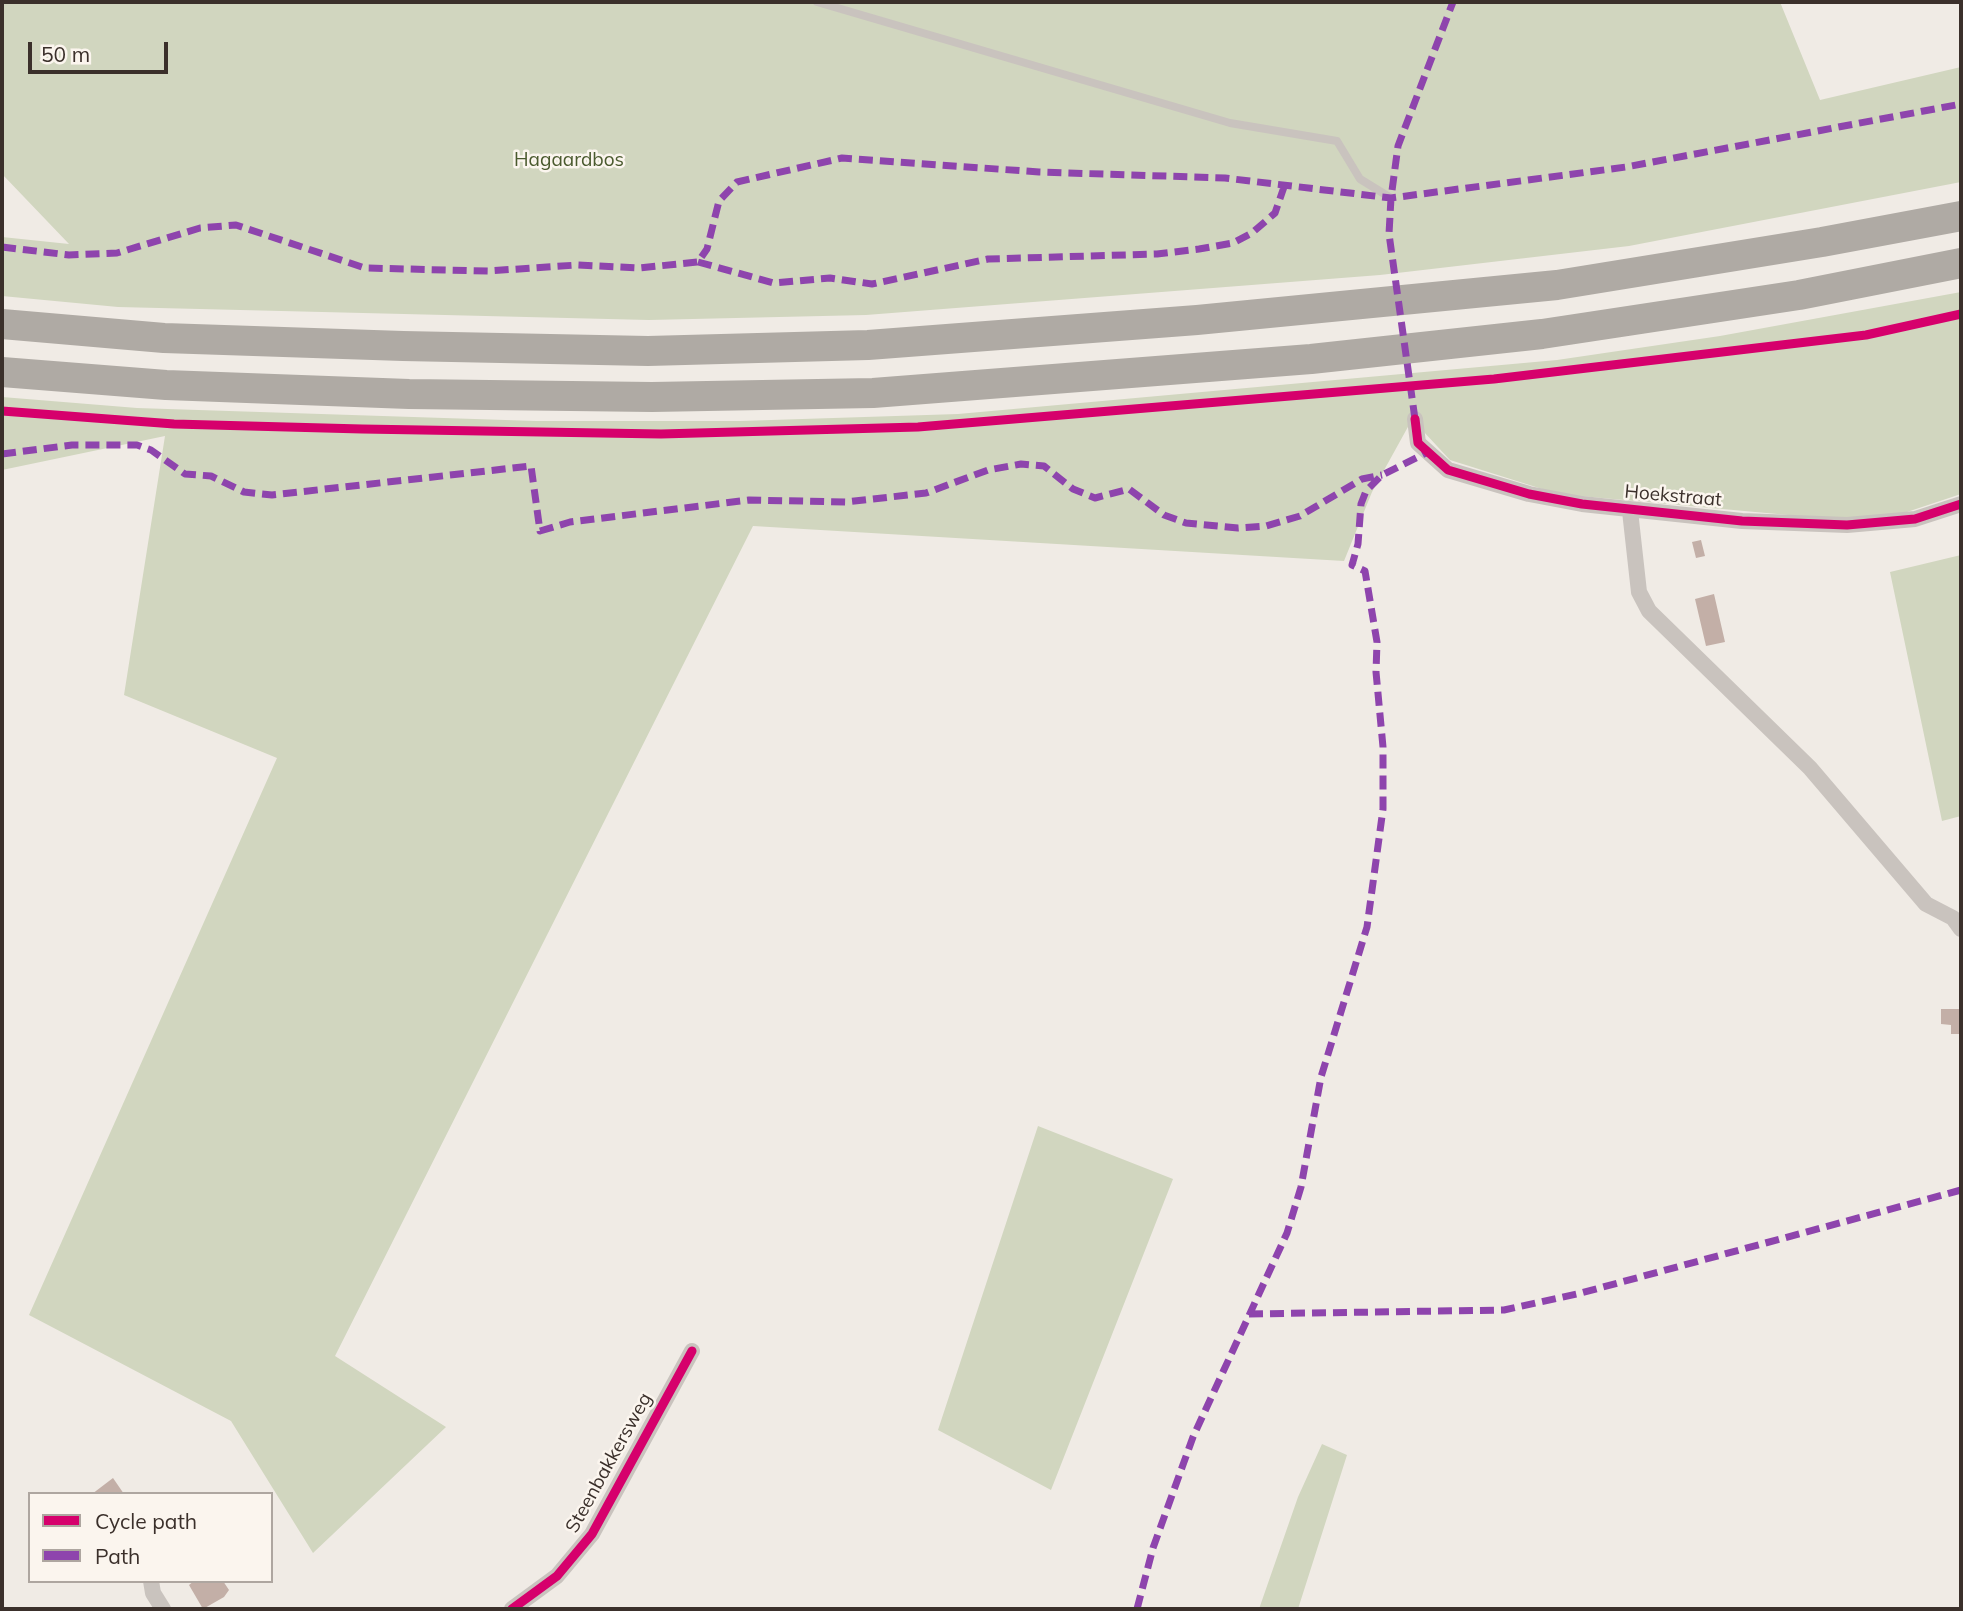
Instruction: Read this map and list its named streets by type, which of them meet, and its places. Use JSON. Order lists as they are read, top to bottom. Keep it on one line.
{"streets":{"street":["Hoekstraat","Steenbakkersweg"]},"parks":["Hagaardbos"],"legend":["Cycle path","Path"],"scale_bar":"50 m"}
